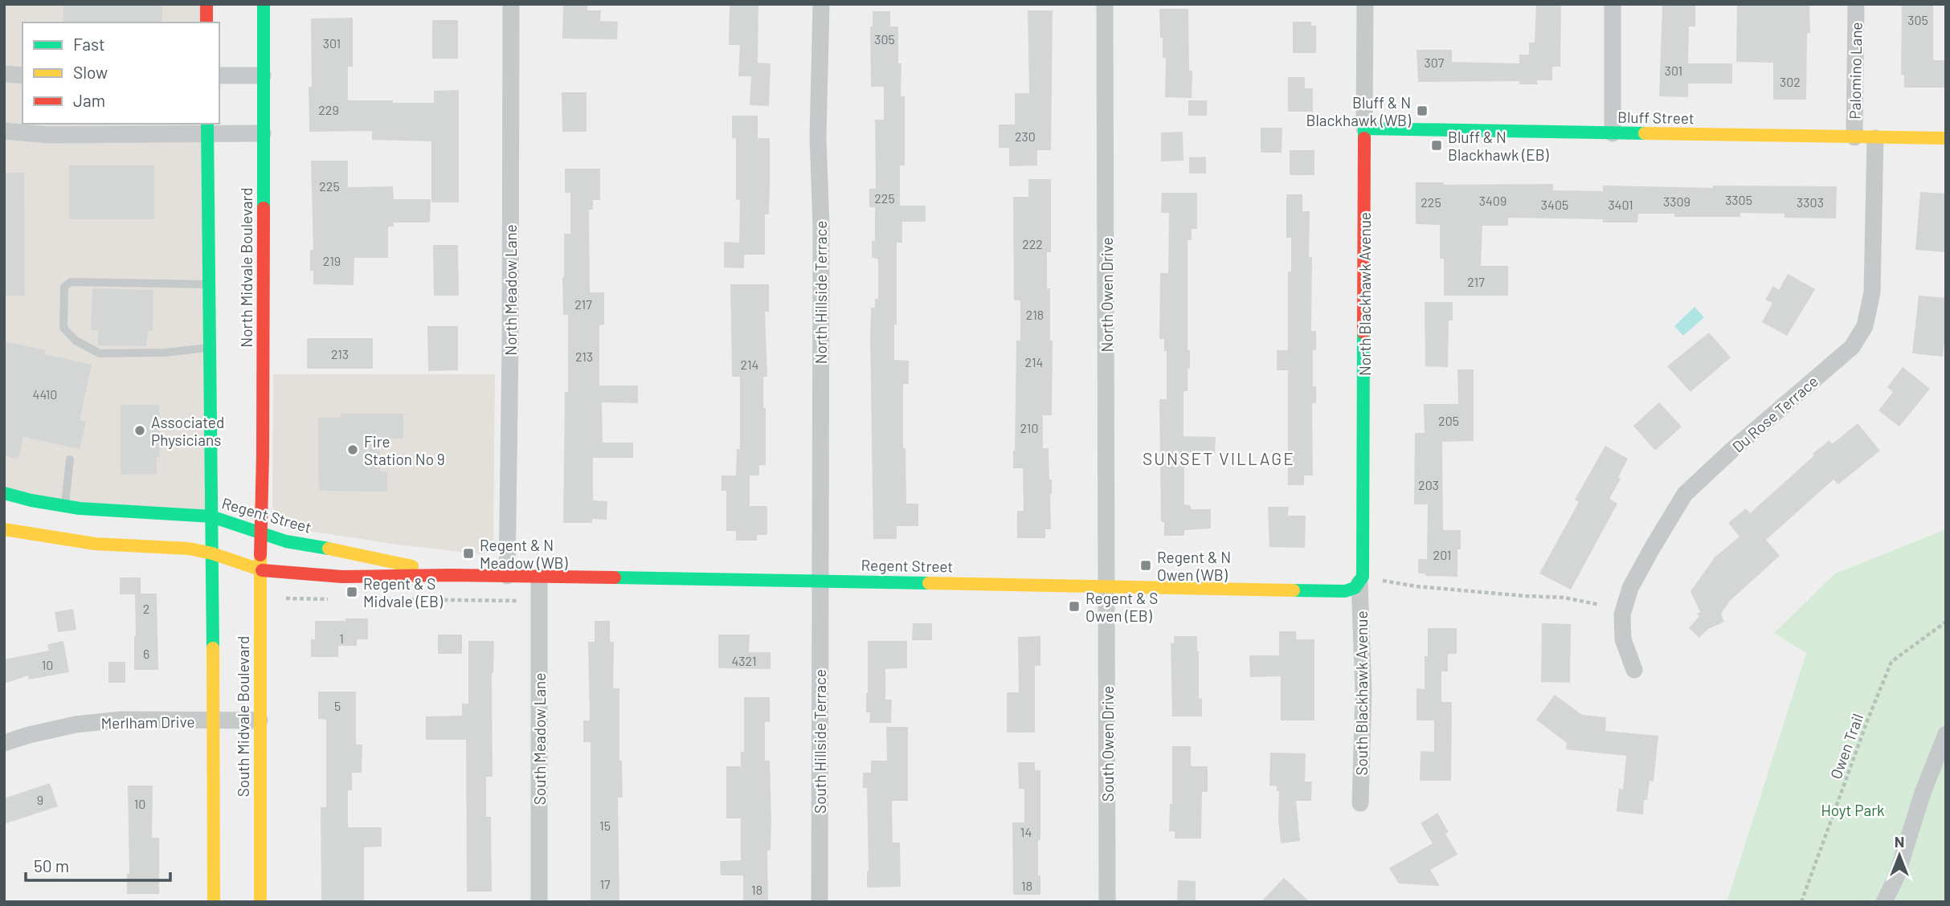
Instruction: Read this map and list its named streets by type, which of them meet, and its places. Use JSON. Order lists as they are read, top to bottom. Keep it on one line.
{"streets":{"street":["Palomino Lane","Bluff Street","North Midvale Boulevard","North Meadow Lane","North Hillside Terrace","North Blackhawk Avenue","North Owen Drive","Du Rose Terrace","Regent Street","South Blackhawk Avenue","South Midvale Boulevard","Merlham Drive","South Meadow Lane","South Hillside Terrace","South Owen Drive"],"path":["Owen Trail"]},"crossings":[["Palomino Lane","Bluff Street"],["Bluff Street","North Blackhawk Avenue"],["Bluff Street","Du Rose Terrace"],["North Midvale Boulevard","Regent Street"],["North Midvale Boulevard","South Midvale Boulevard"],["North Meadow Lane","Regent Street"],["North Hillside Terrace","Regent Street"],["North Hillside Terrace","South Hillside Terrace"],["North Blackhawk Avenue","Regent Street"],["North Blackhawk Avenue","South Blackhawk Avenue"],["North Owen Drive","Regent Street"],["North Owen Drive","South Owen Drive"],["Regent Street","South Blackhawk Avenue"],["Regent Street","South Midvale Boulevard"],["Regent Street","South Meadow Lane"],["Regent Street","South Hillside Terrace"],["Regent Street","South Owen Drive"],["South Midvale Boulevard","Merlham Drive"]],"districts":["SUNSET VILLAGE"],"parks":["Hoyt Park"],"places":{"transit":["Bluff & N Blackhawk (WB)","Bluff & N Blackhawk (EB)","Regent & N Meadow (WB)","Regent & N Owen (WB)","Regent & S Midvale (EB)","Regent & S Owen (EB)"],"other":["Associated Physicians","Fire Station No 9"]},"house_numbers":["305","305","301","307","301","302","229","230","225","225","3305","3409","3309","225","3303","3405","3401","222","219","217","217","218","213","213","214","214","4410","205","210","203","201","2","1","6","4321","10","5","9","10","15","14","17","18","18"],"legend":["Fast","Slow","Jam"],"scale_bar":"50 m","north":"top"}
